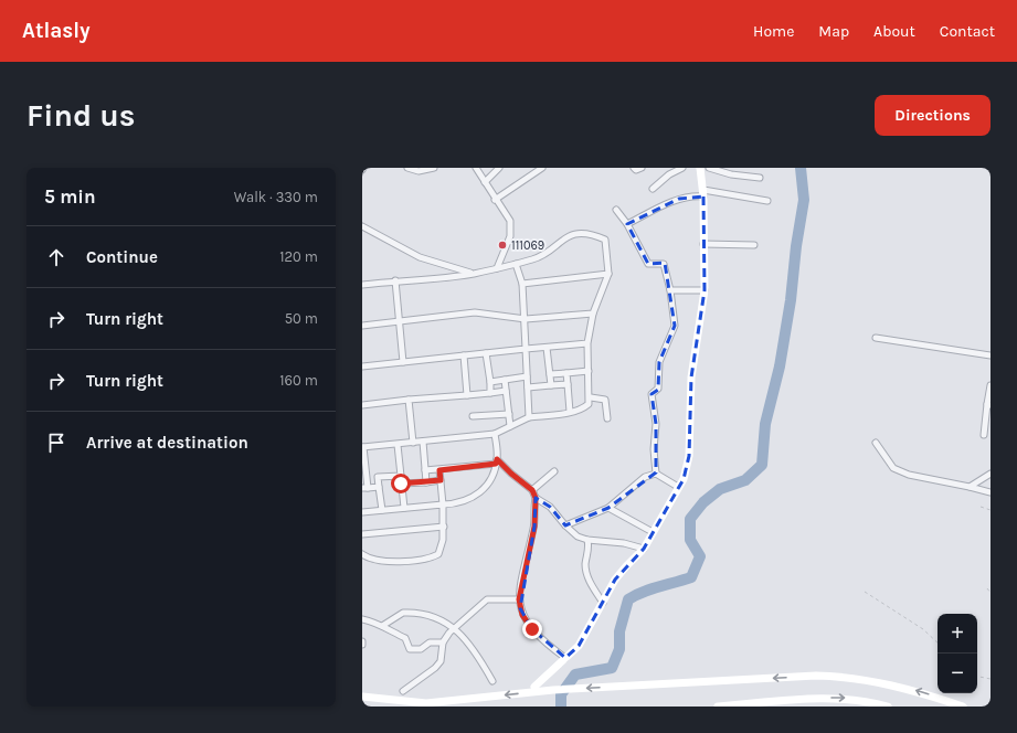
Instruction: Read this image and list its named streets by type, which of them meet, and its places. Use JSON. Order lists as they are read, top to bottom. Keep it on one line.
{"places":["111069"],"page":{"header":"Atlasly","nav":["Home","Map","About","Contact"],"buttons":"Directions","title":"Find us","heading":["5 min","Walk · 330 m"],"list":[["Continue","120 m"],["Turn right","50 m"],["Turn right","160 m"],"Arrive at destination"],"map_buttons":["+","−"]}}
